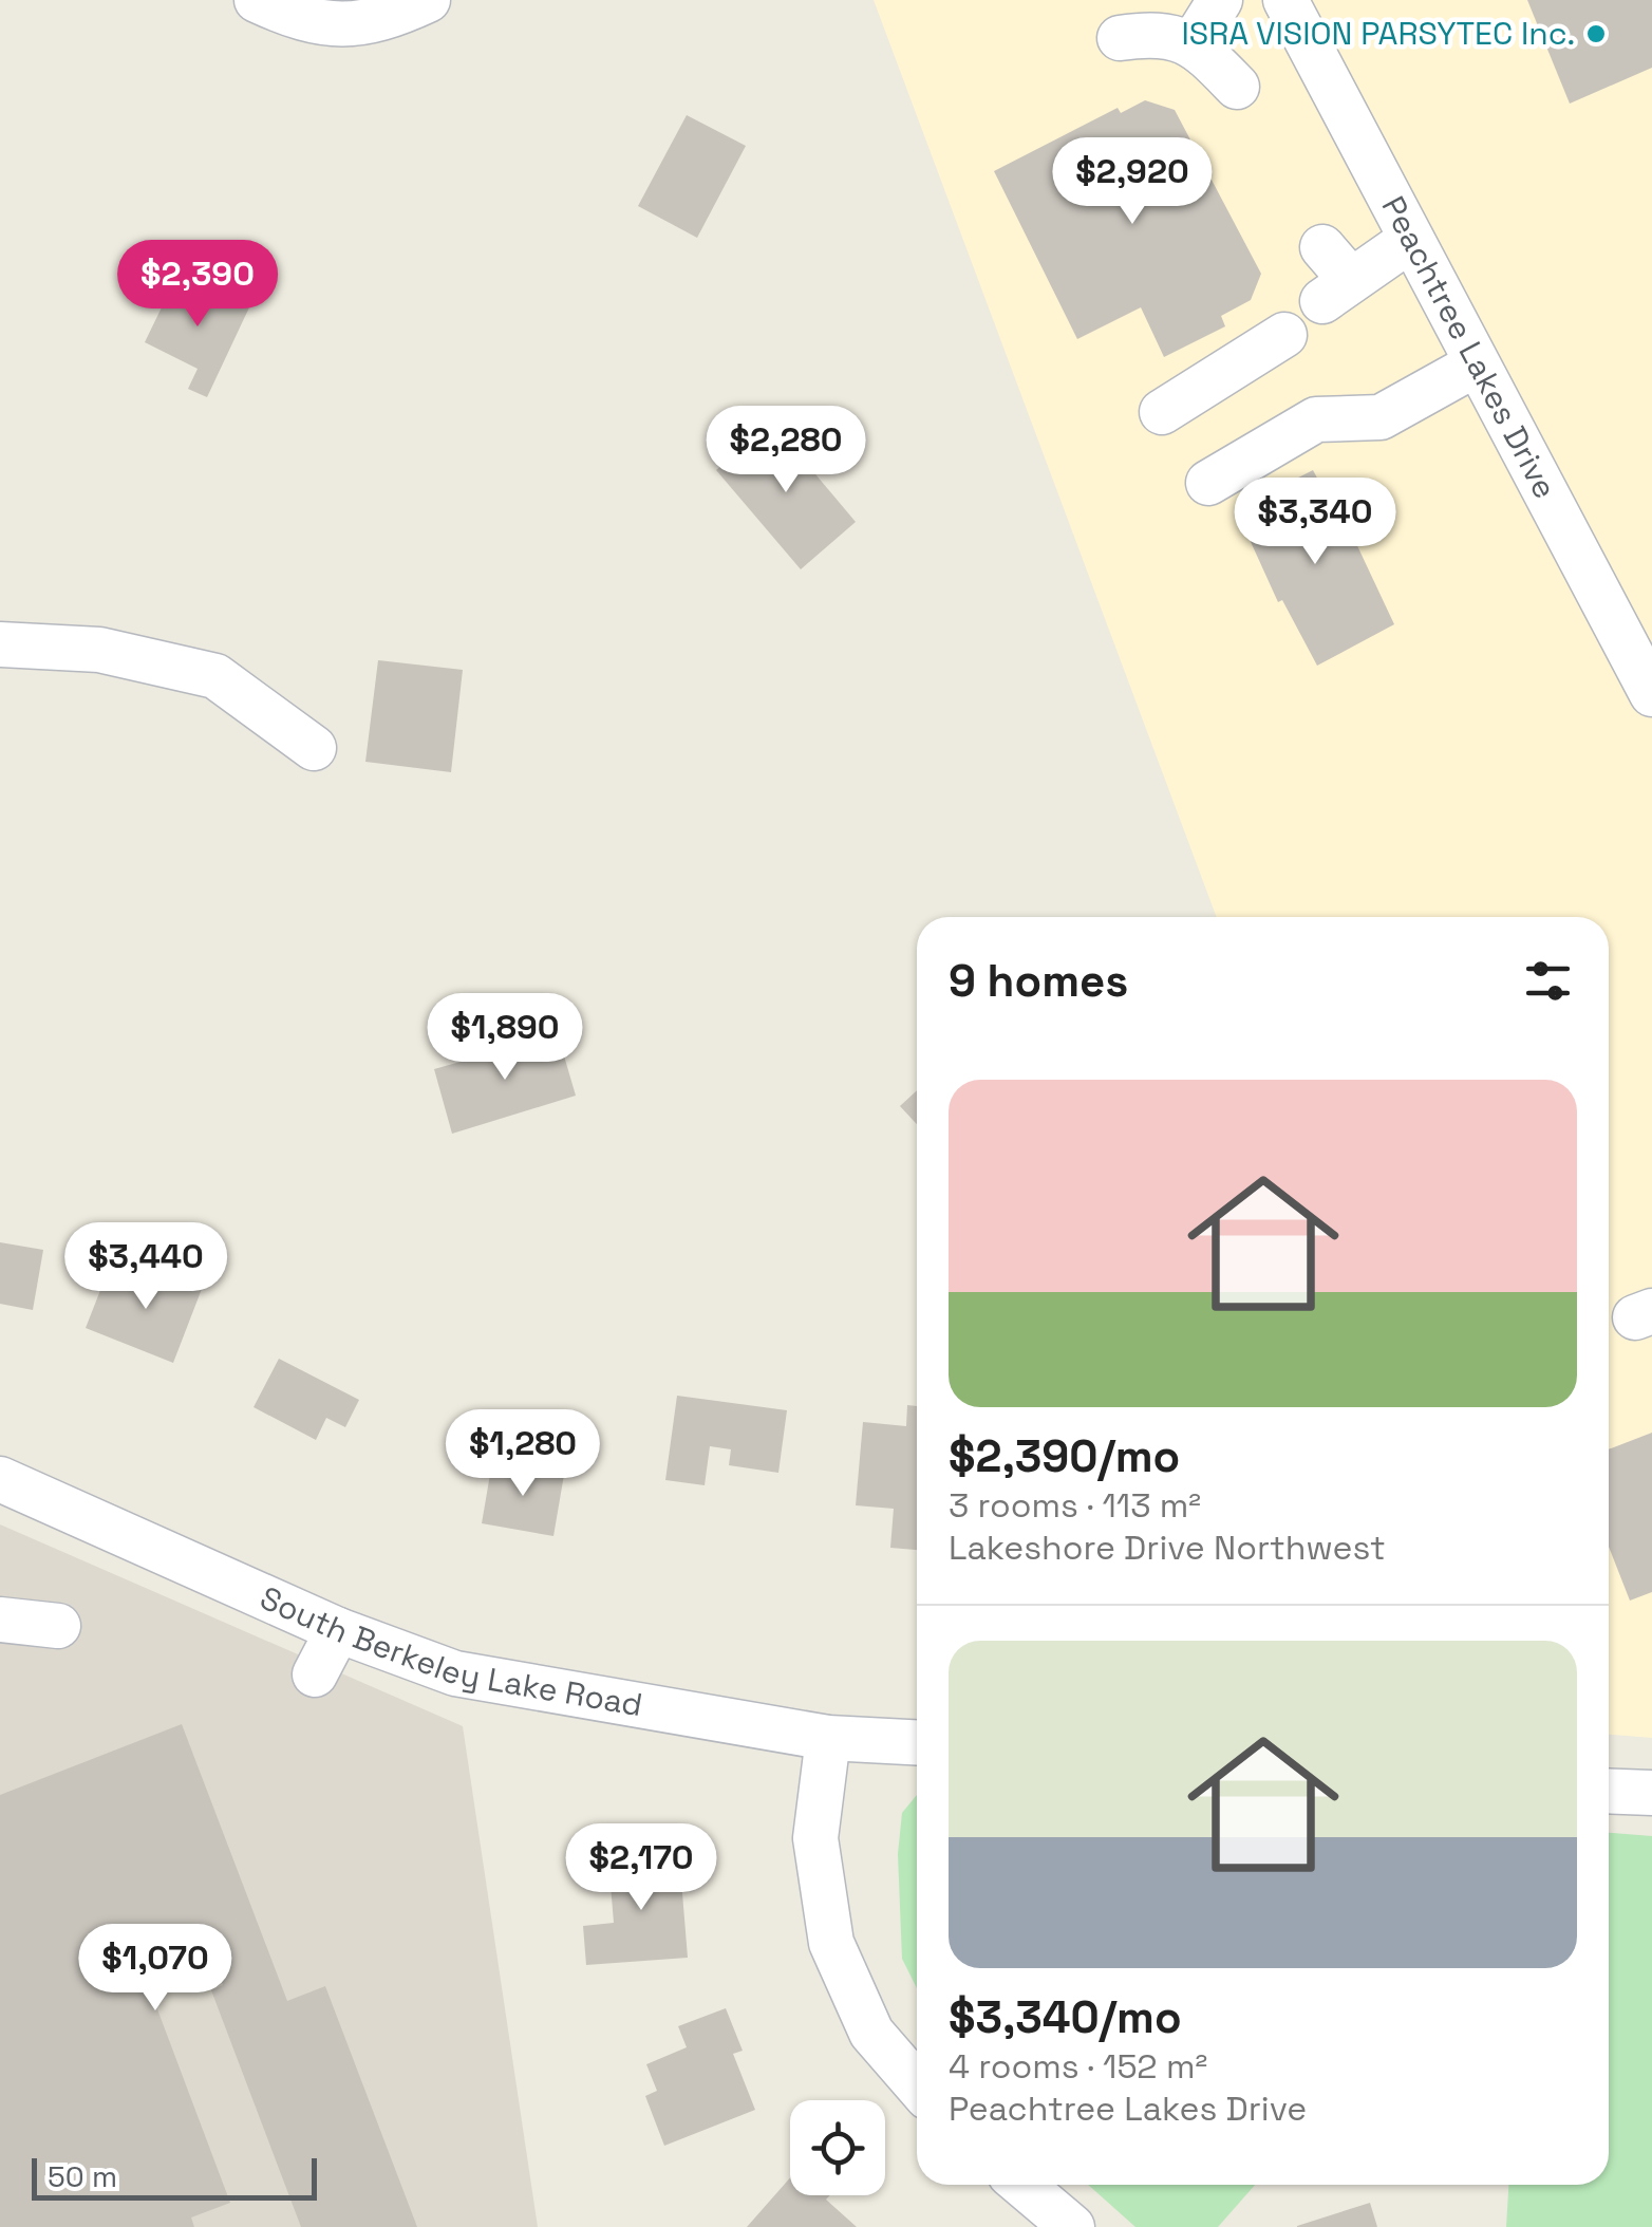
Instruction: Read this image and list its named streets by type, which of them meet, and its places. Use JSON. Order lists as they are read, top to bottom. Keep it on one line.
{"streets":{"street":["Peachtree Lakes Drive","South Berkeley Lake Road"]},"places":["ISRA VISION PARSYTEC Inc."],"scale_bar":"50 m","page":{"price":["$2,920","$2,390","$2,280","$3,340","$1,890","$3,440","$1,280","$2,170","$1,070"],"heading":"9 homes","list":[{"name":"$2,390/mo","note":"3 rooms · 113 m² · Lakeshore Drive Northwest"},{"name":"$3,340/mo","note":"4 rooms · 152 m² · Peachtree Lakes Drive"}],"scale":"50 m"}}
